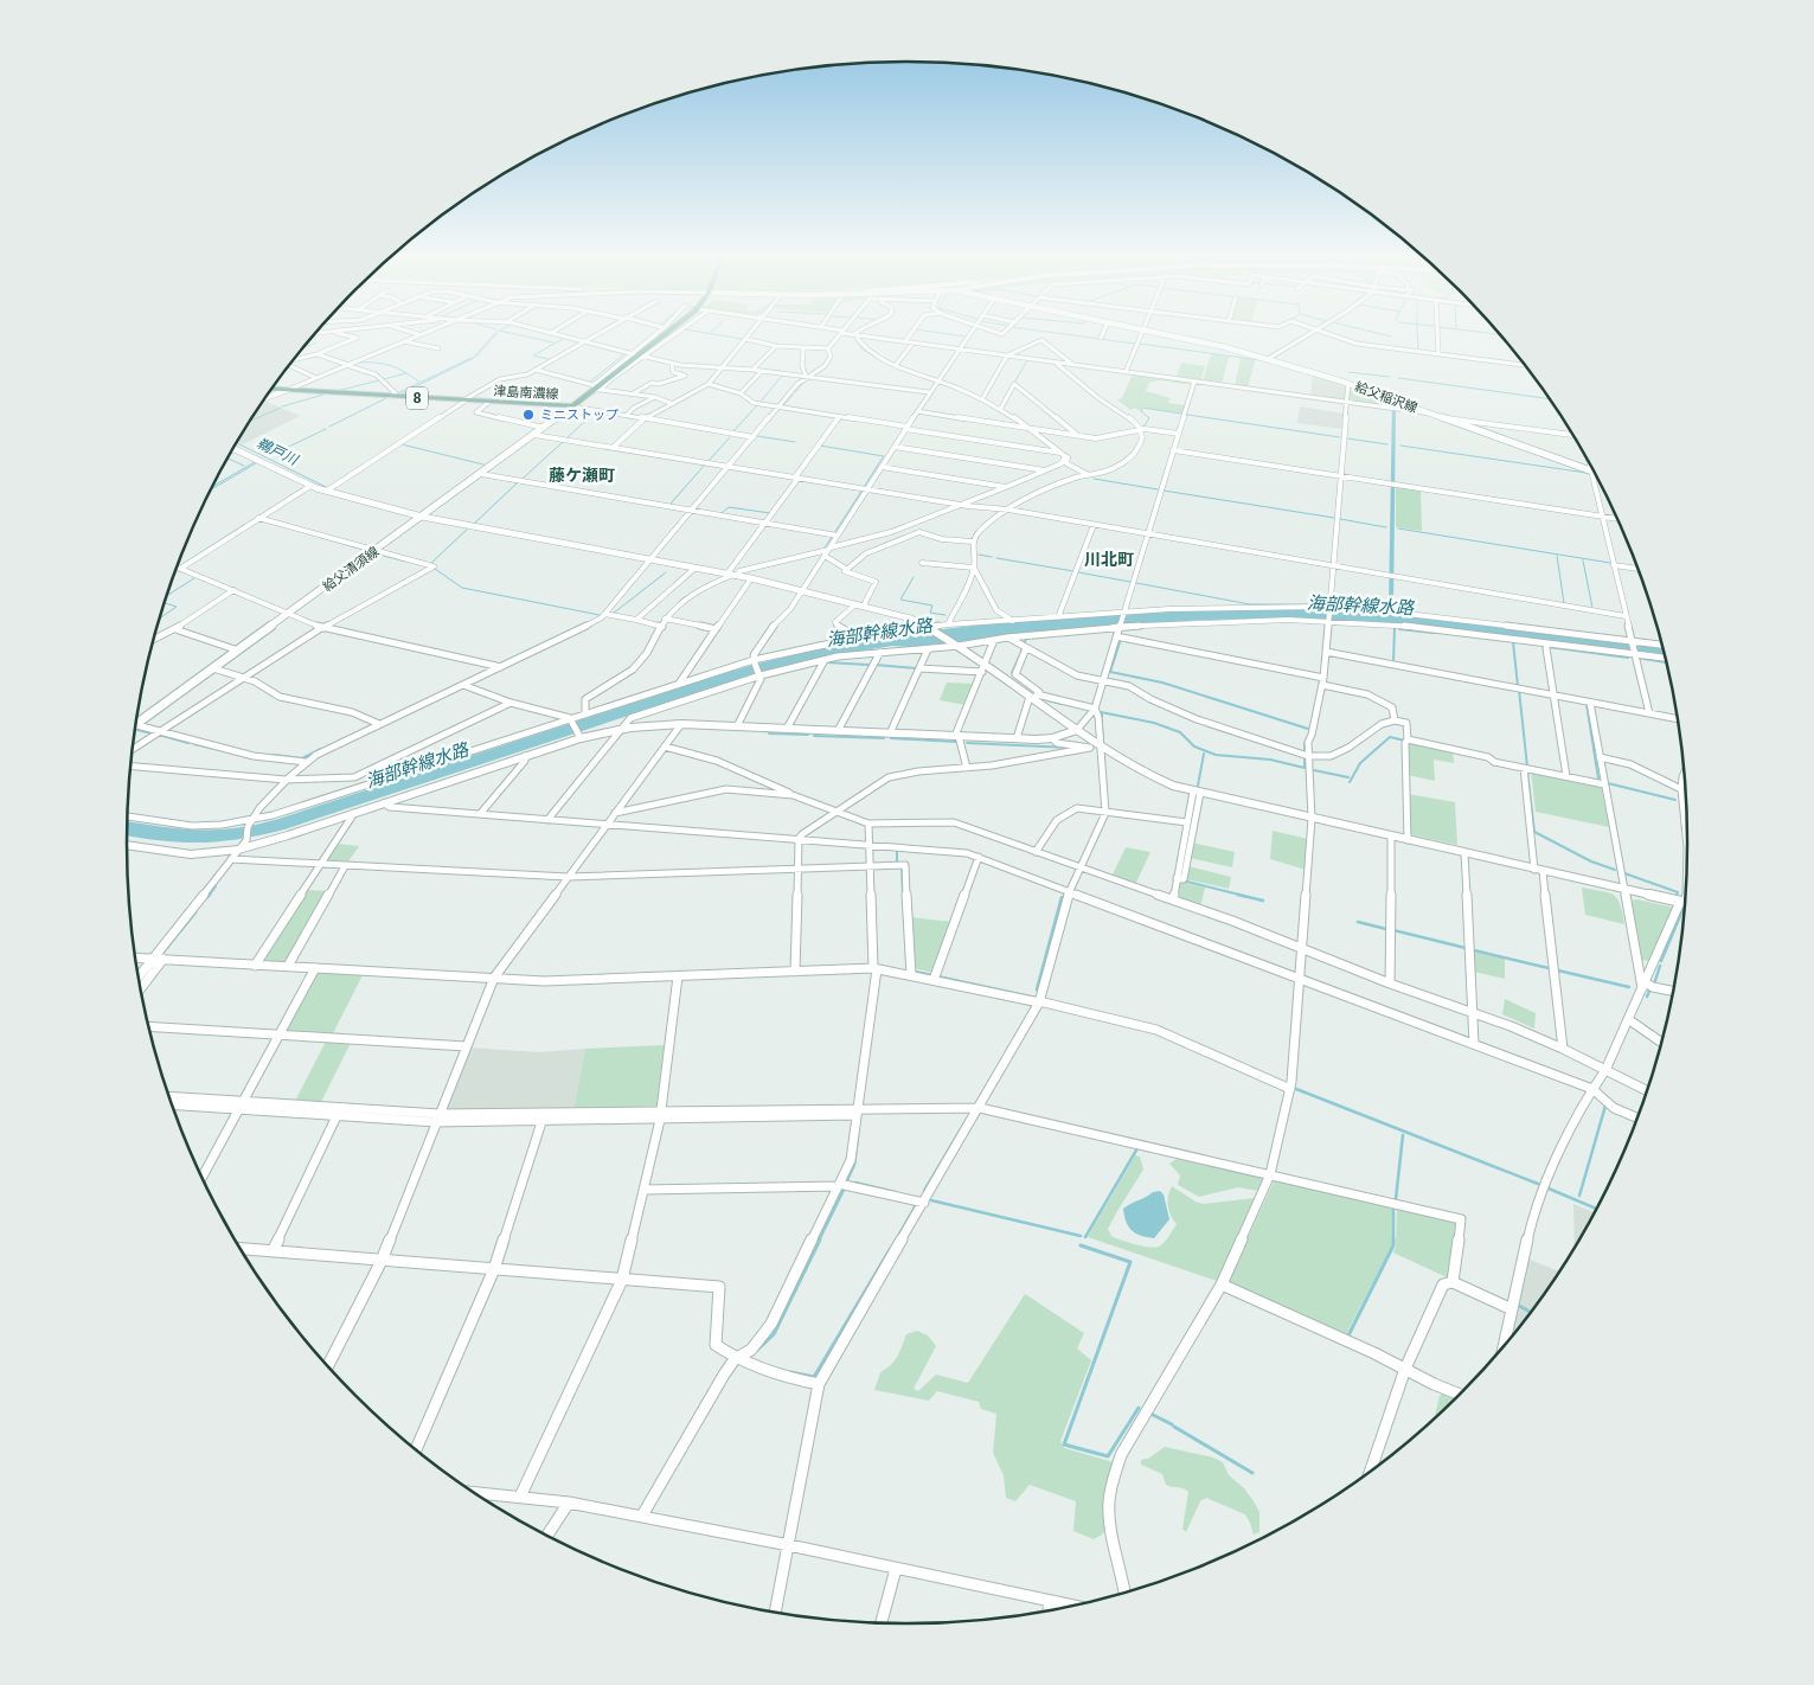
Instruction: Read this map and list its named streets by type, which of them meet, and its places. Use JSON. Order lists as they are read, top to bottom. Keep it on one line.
{"streets":{"main road":["津島南濃線","給父稲沢線","8","給父清須線"]},"crossings":[["津島南濃線","給父清須線"]],"districts":["藤ケ瀬町","川北町"],"water":["鵜戸川","海部幹線水路"],"places":["ミニストップ"]}
